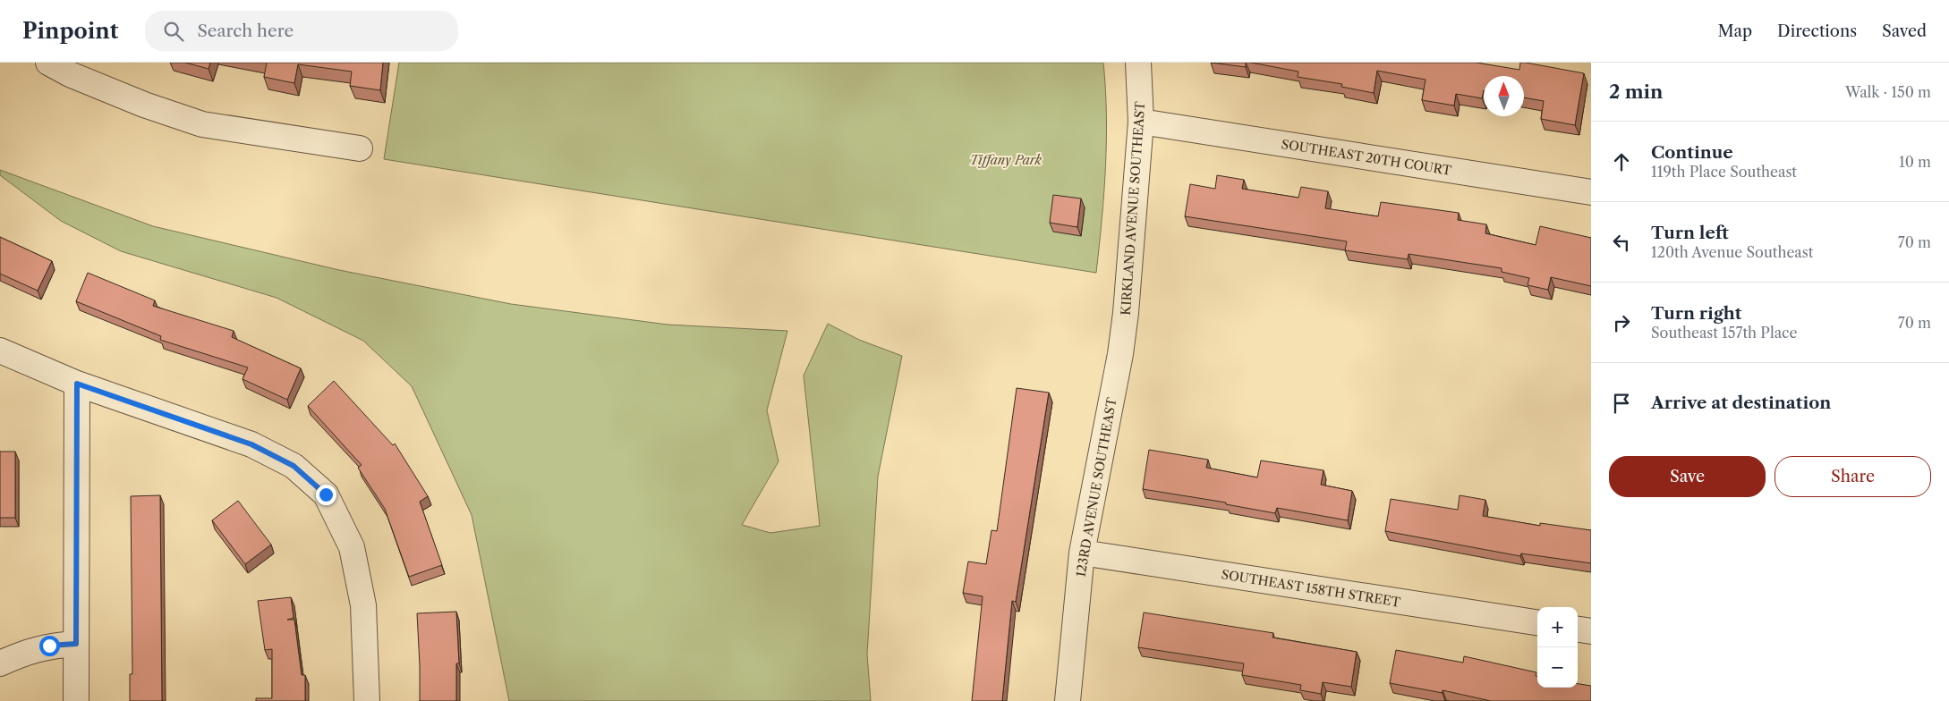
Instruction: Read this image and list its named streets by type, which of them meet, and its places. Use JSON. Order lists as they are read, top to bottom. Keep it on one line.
{"streets":{"street":["SOUTHEAST 20TH COURT","KIRKLAND AVENUE SOUTHEAST","123RD AVENUE SOUTHEAST","SOUTHEAST 158TH STREET"]},"crossings":[["SOUTHEAST 20TH COURT","KIRKLAND AVENUE SOUTHEAST"],["KIRKLAND AVENUE SOUTHEAST","123RD AVENUE SOUTHEAST"],["123RD AVENUE SOUTHEAST","SOUTHEAST 158TH STREET"]],"parks":["Tiffany Park"],"north":"top","page":{"header":"Pinpoint","search":"Search here","nav":["Map","Directions","Saved"],"heading":["2 min","Walk · 150 m"],"list":[["Continue","119th Place Southeast","10 m"],["Turn left","120th Avenue Southeast","70 m"],["Turn right","Southeast 157th Place","70 m"],"Arrive at destination"],"buttons":["Save","Share"],"map_buttons":["+","−"]}}
